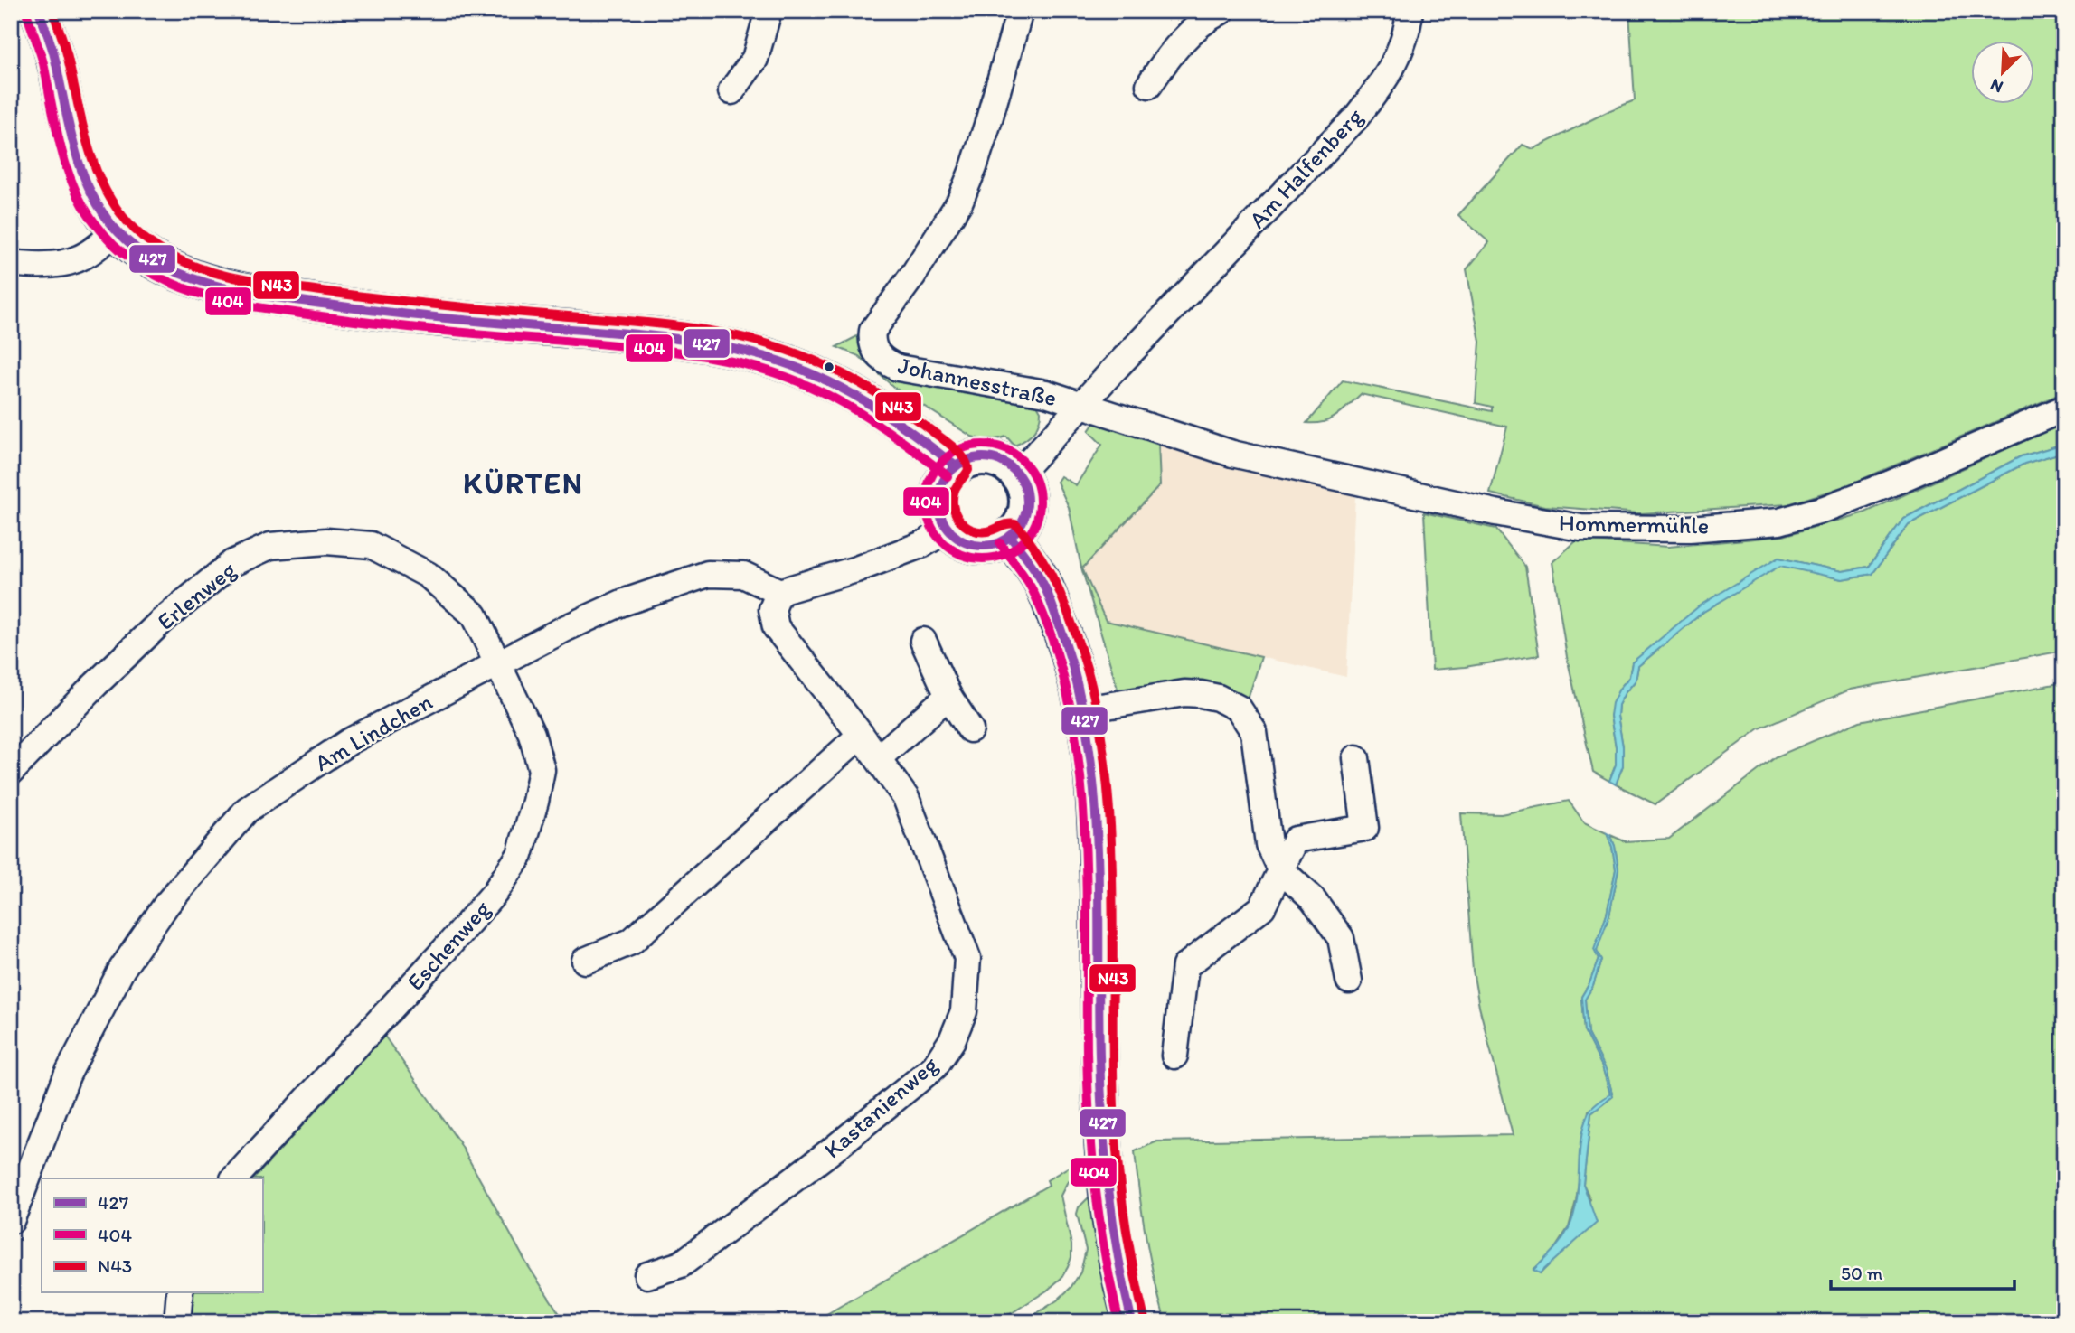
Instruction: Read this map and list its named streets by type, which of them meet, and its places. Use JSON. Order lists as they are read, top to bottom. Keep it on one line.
{"streets":{"street":["Am Halfenberg","Johannesstraße","Hommermühle","Erlenweg","Am Lindchen","Eschenweg","Kastanienweg"]},"crossings":[["Am Halfenberg","Johannesstraße"],["Am Halfenberg","Hommermühle"],["Johannesstraße","Hommermühle"],["Erlenweg","Am Lindchen"],["Erlenweg","Eschenweg"],["Am Lindchen","Eschenweg"],["Am Lindchen","Kastanienweg"]],"districts":["KÜRTEN"],"lines":["transit line 427","transit line N43","transit line 404"],"legend":["427","404","N43"],"scale_bar":"50 m","north":"bottom left"}
